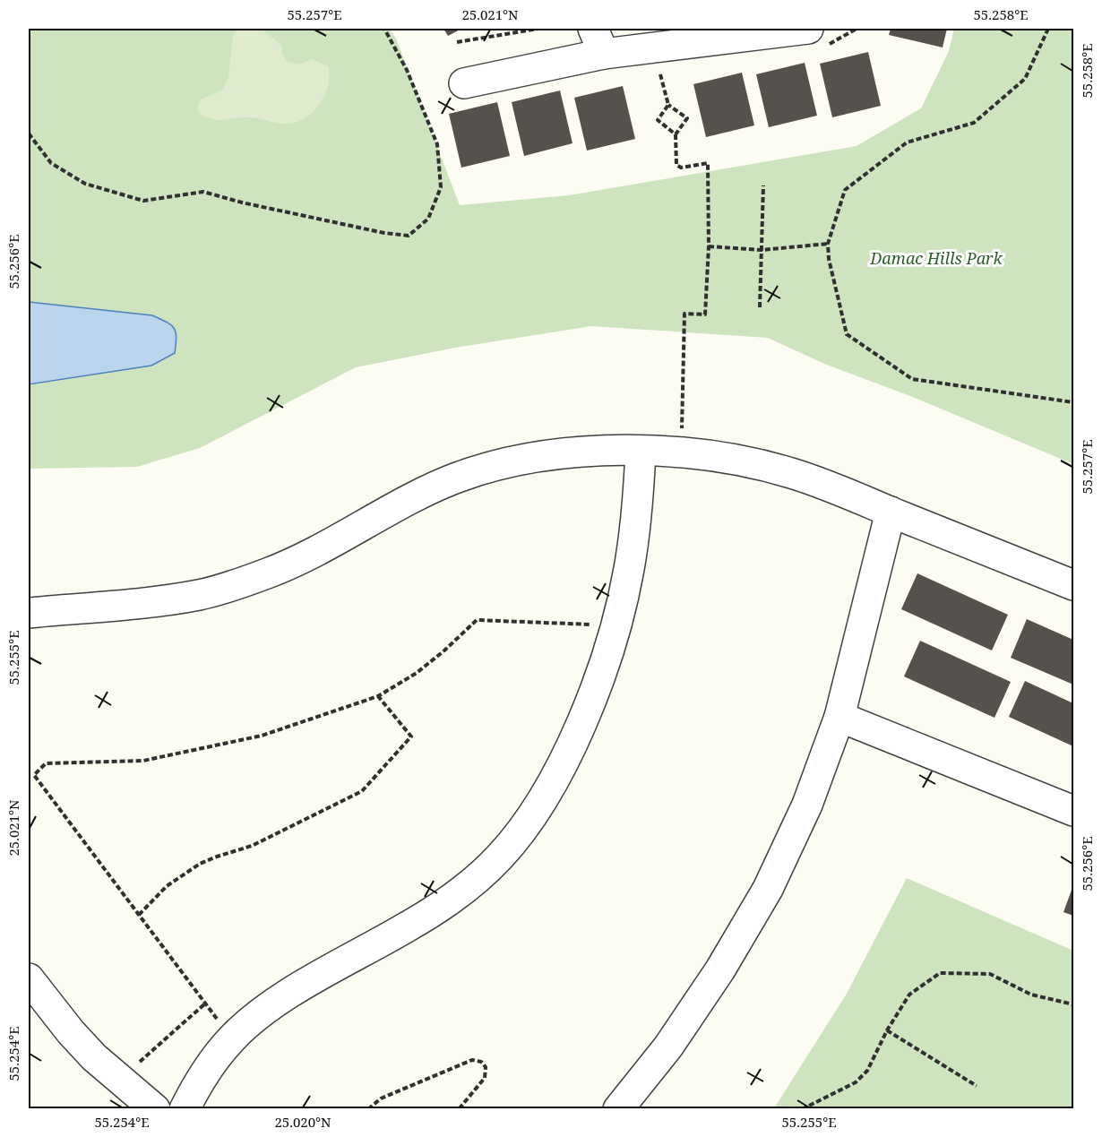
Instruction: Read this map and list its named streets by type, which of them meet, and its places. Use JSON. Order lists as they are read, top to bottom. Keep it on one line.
{"parks":["Damac Hills Park"],"coordinates":["55.257°E","25.021°N","55.258°E","55.256°E","55.255°E","55.254°E","25.020°N"]}
